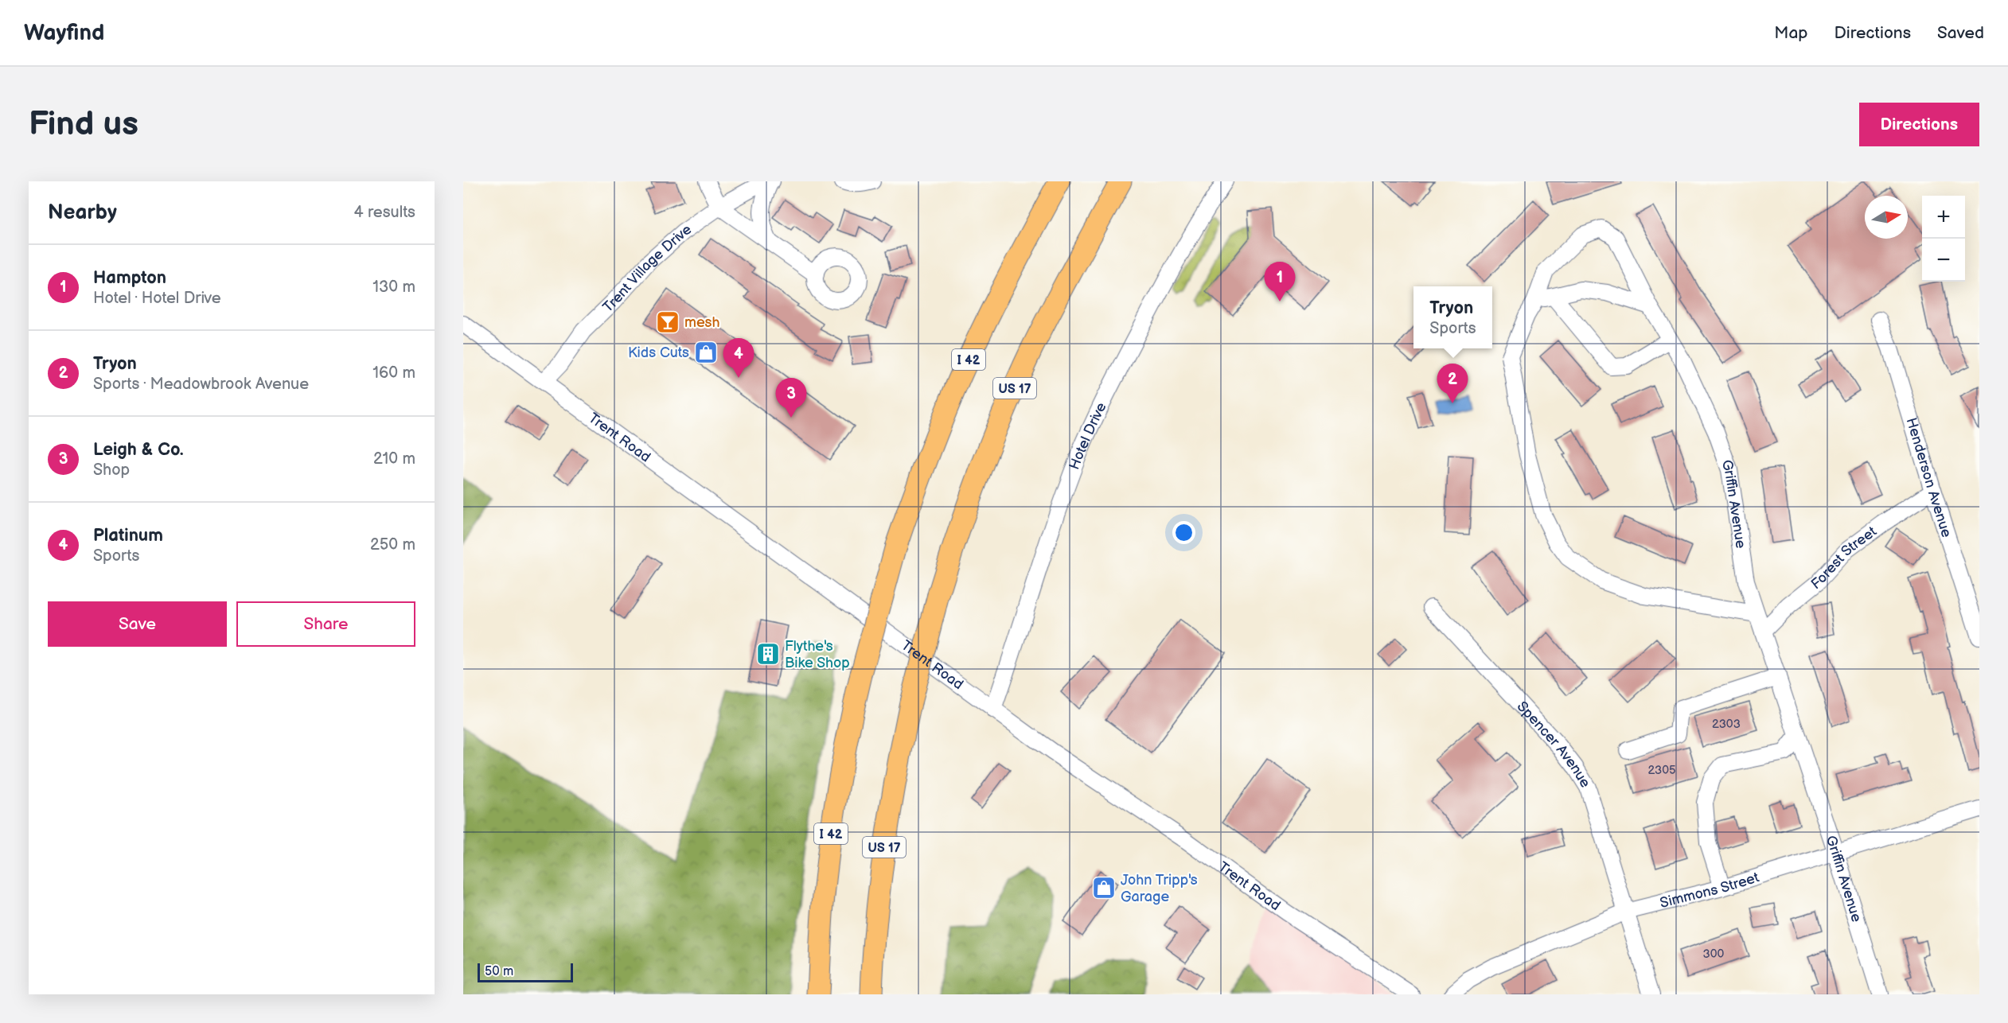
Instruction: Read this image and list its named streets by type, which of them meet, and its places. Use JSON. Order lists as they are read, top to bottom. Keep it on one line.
{"streets":{"highway":["I 42","US 17"],"street":["Trent Village Drive","Hotel Drive","Trent Road","Henderson Avenue","Griffin Avenue","Forest Street","Spencer Avenue","Simmons Street"]},"crossings":[["Trent Village Drive","Trent Road"],["Hotel Drive","Trent Road"],["Henderson Avenue","Forest Street"],["Griffin Avenue","Forest Street"],["Griffin Avenue","Simmons Street"],["Spencer Avenue","Simmons Street"]],"places":{"bar":["mesh"],"shop":["Kids Cuts","John Tripp's Garage"],"building":["Flythe's Bike Shop"]},"house_numbers":["2303","2305","300"],"scale_bar":"50 m","north":"right","page":{"header":"Wayfind","nav":["Map","Directions","Saved"],"buttons":["Directions",["Save","Share"]],"title":"Find us","heading":["Nearby","4 results"],"map_buttons":["+","−"],"list":[{"mark":"1","name":"Hampton","note":"Hotel · Hotel Drive","value":"130 m"},{"mark":"2","name":"Tryon","note":"Sports · Meadowbrook Avenue","value":"160 m"},{"mark":"3","name":"Leigh & Co.","note":"Shop","value":"210 m"},{"mark":"4","name":"Platinum","note":"Sports","value":"250 m"}],"pins":["1","4","2","3"],"popup":["Tryon","Sports"],"scale":"50 m"}}
